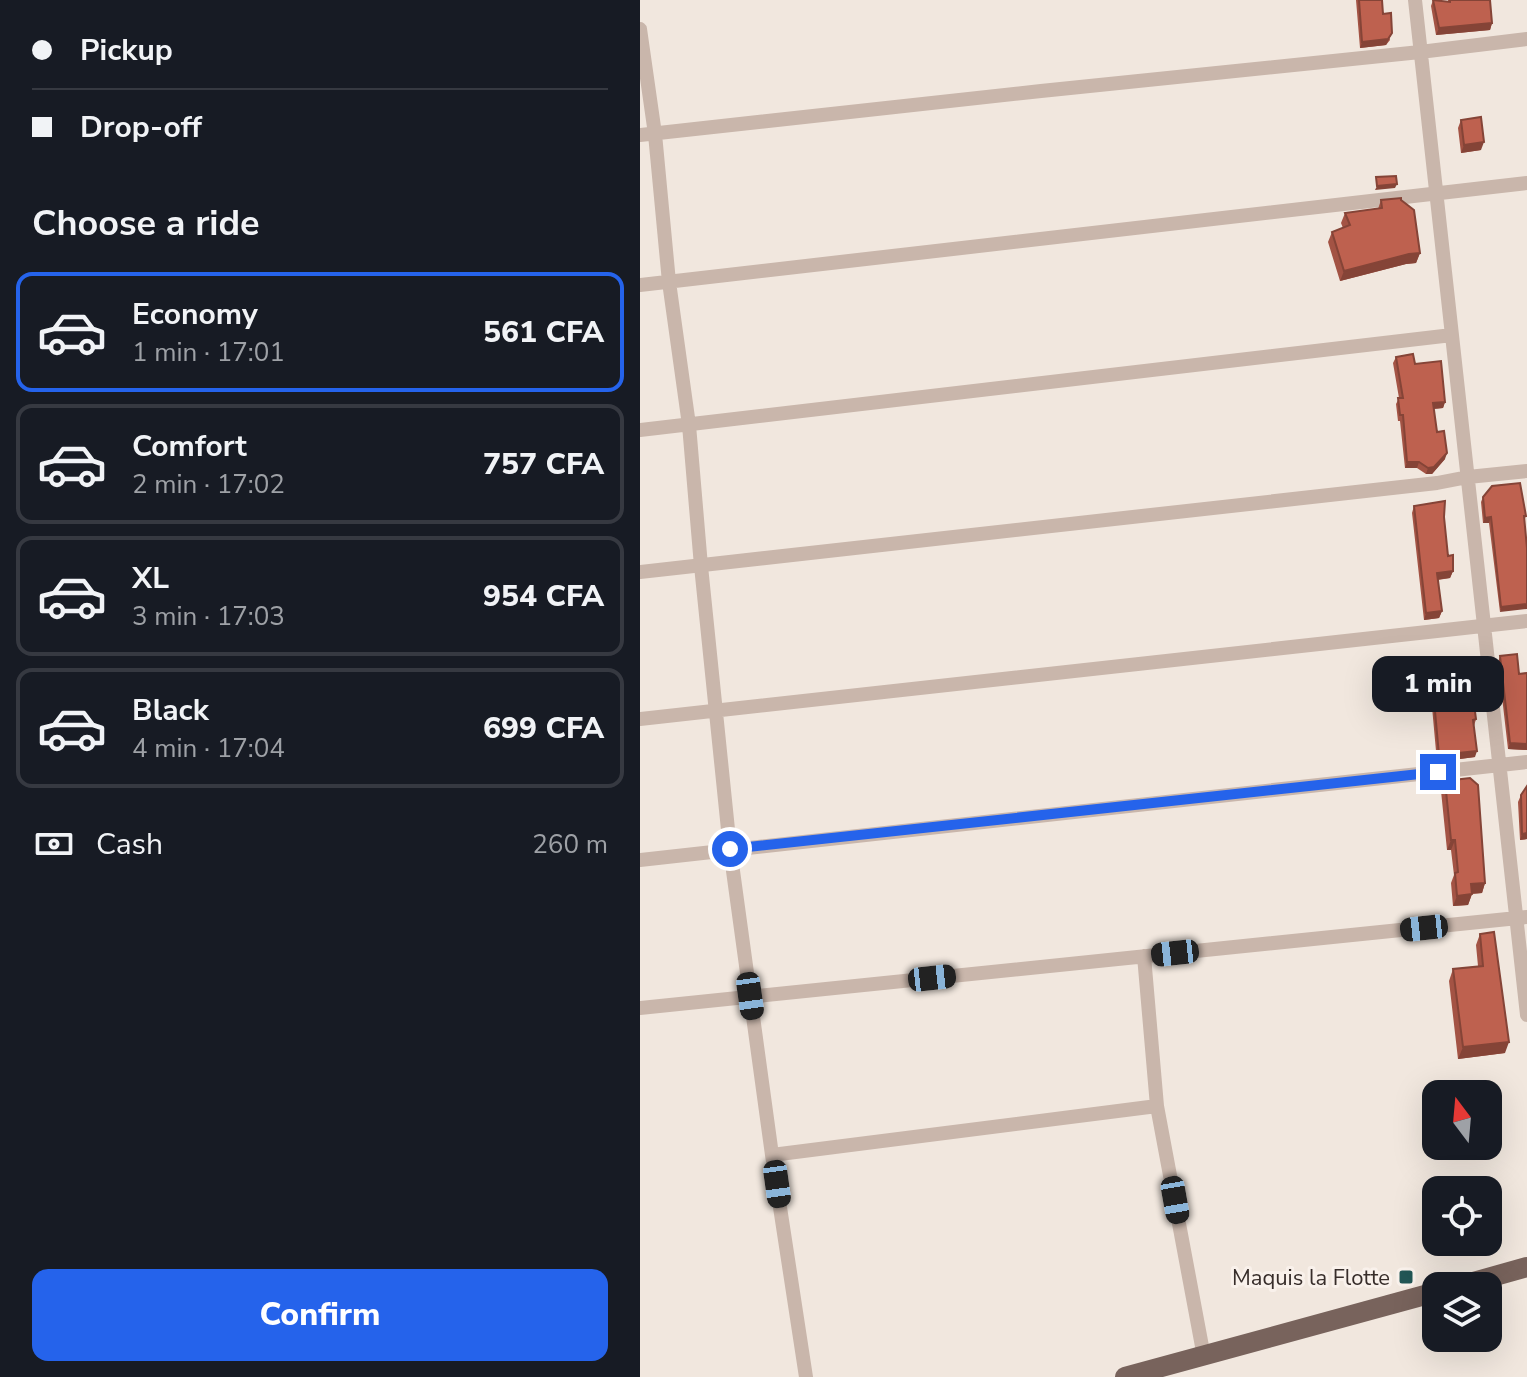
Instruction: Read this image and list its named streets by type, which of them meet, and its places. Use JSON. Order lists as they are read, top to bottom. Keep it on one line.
{"places":{"transit":["Maquis la Flotte"]},"north":"top","page":{"banner":["Pickup","Drop-off"],"heading":"Choose a ride","list":[{"name":"Economy","note":"1 min · 17:01","value":"561 CFA"},{"name":"Comfort","note":"2 min · 17:02","value":"757 CFA"},{"name":"XL","note":"3 min · 17:03","value":"954 CFA"},{"name":"Black","note":"4 min · 17:04","value":"699 CFA"}],"bubble":"1 min","pay":["Cash","260 m"],"buttons":"Confirm"}}
